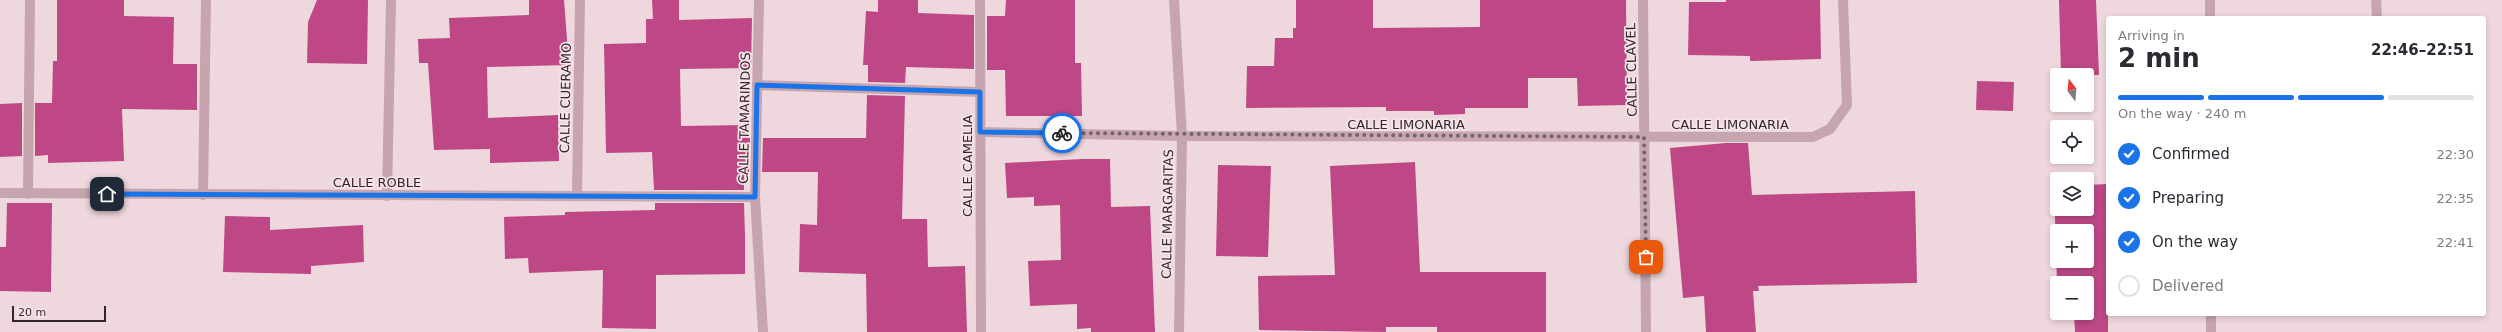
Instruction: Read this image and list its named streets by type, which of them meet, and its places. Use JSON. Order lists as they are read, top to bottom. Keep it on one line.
{"streets":{"street":["CALLE CLAVEL","CALLE CUERAMO","CALLE TAMARINDOS","CALLE LIMONARIA","CALLE CAMELIA","CALLE ROBLE","CALLE MARGARITAS"]},"crossings":[["CALLE CLAVEL","CALLE LIMONARIA"],["CALLE CUERAMO","CALLE ROBLE"],["CALLE TAMARINDOS","CALLE ROBLE"],["CALLE LIMONARIA","CALLE CAMELIA"],["CALLE LIMONARIA","CALLE MARGARITAS"]],"scale_bar":"20 m","north":"top","page":{"heading":["2 min","Arriving in","22:46–22:51"],"map_buttons":["+","−"],"bar":"On the way · 240 m","list":[["Confirmed","22:30"],["Preparing","22:35"],["On the way","22:41"],"Delivered"],"scale":"20 m"}}
